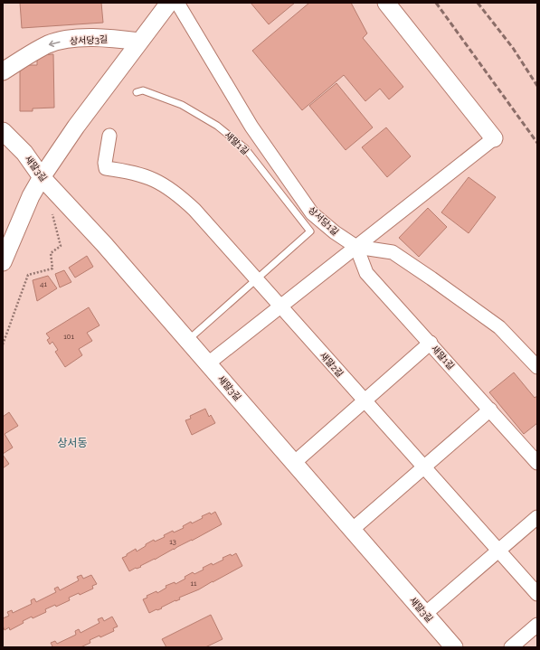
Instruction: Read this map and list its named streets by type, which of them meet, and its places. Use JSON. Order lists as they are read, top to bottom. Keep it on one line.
{"streets":{"street":["상서당3길","새말1길","새말3길","상서당1길","새말2길"]},"crossings":[["새말1길","상서당1길"],["새말1길","새말2길"]],"one_way":["상서당3길"],"districts":["상서동"],"house_numbers":["41","101","13","11"]}
